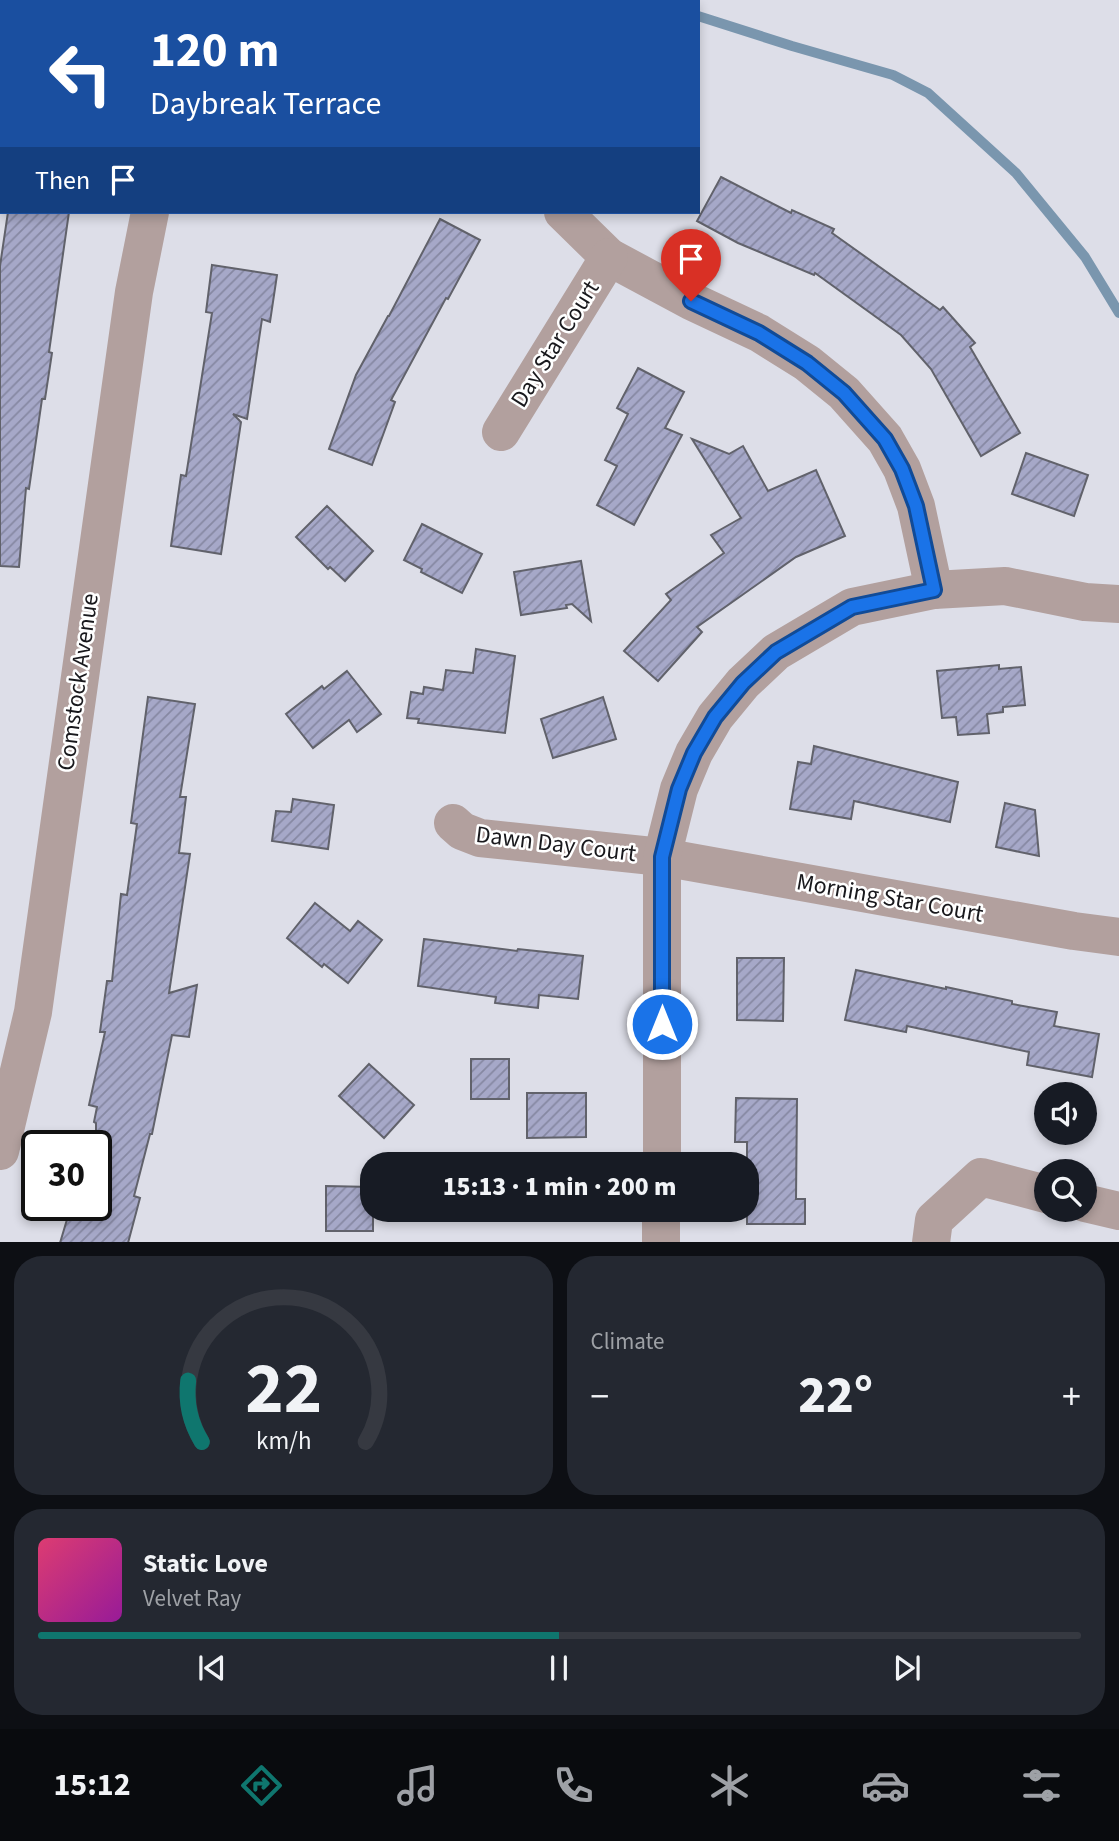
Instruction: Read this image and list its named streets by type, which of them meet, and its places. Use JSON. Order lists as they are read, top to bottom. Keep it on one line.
{"streets":{"street":["Day Star Court","Comstock Avenue","Dawn Day Court","Morning Star Court"]},"crossings":[["Dawn Day Court","Morning Star Court"]],"page":{"turn":["120 m","Daybreak Terrace"],"then":"Then","limit":"30","trip":"15:13 · 1 min · 200 m","tile":"Climate","heat":["−","22°","+"],"song":["Static Love","Velvet Ray"],"tabs":"15:12","gauge":["22","km/h"]}}
